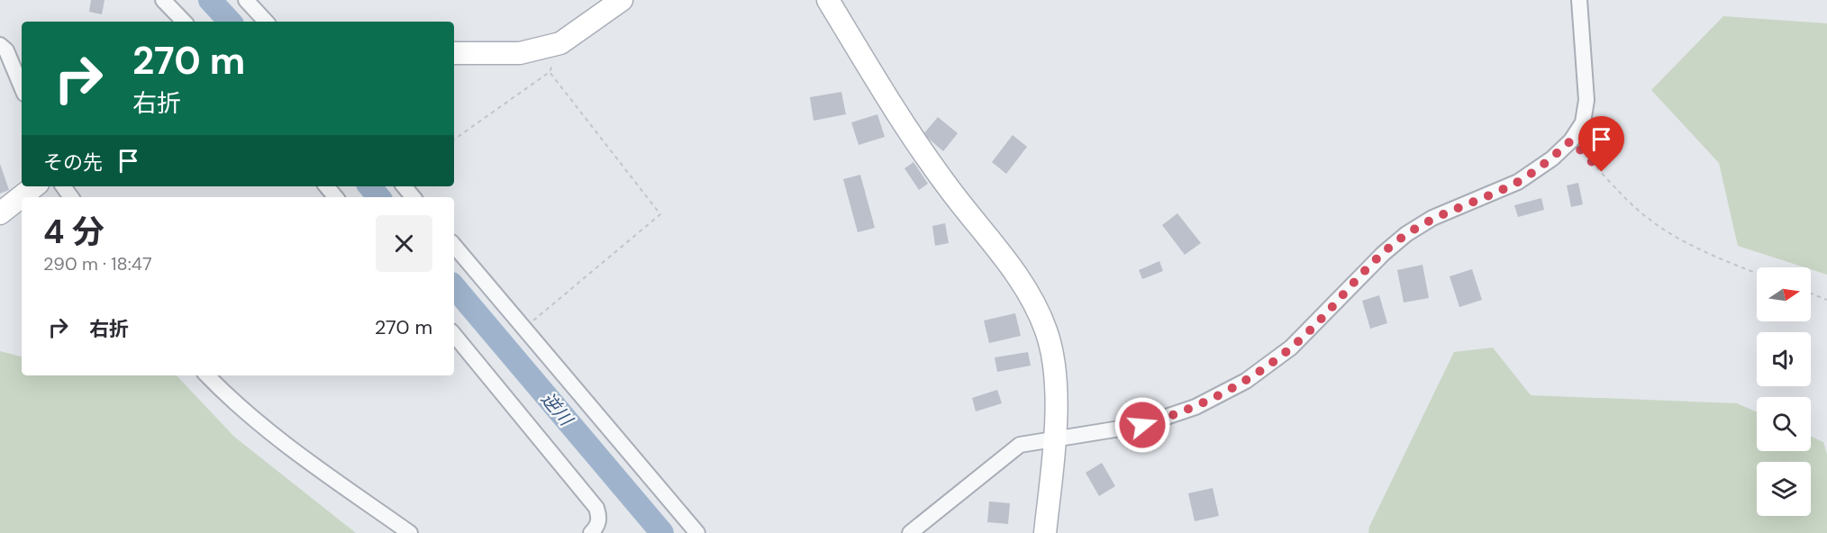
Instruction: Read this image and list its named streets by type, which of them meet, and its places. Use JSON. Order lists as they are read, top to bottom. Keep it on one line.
{"water":["逆川"],"north":"right","page":{"turn":["270 m","右折"],"then":"その先","heading":["4 分","290 m · 18:47"],"list":[{"name":"右折","value":"270 m"}]}}
